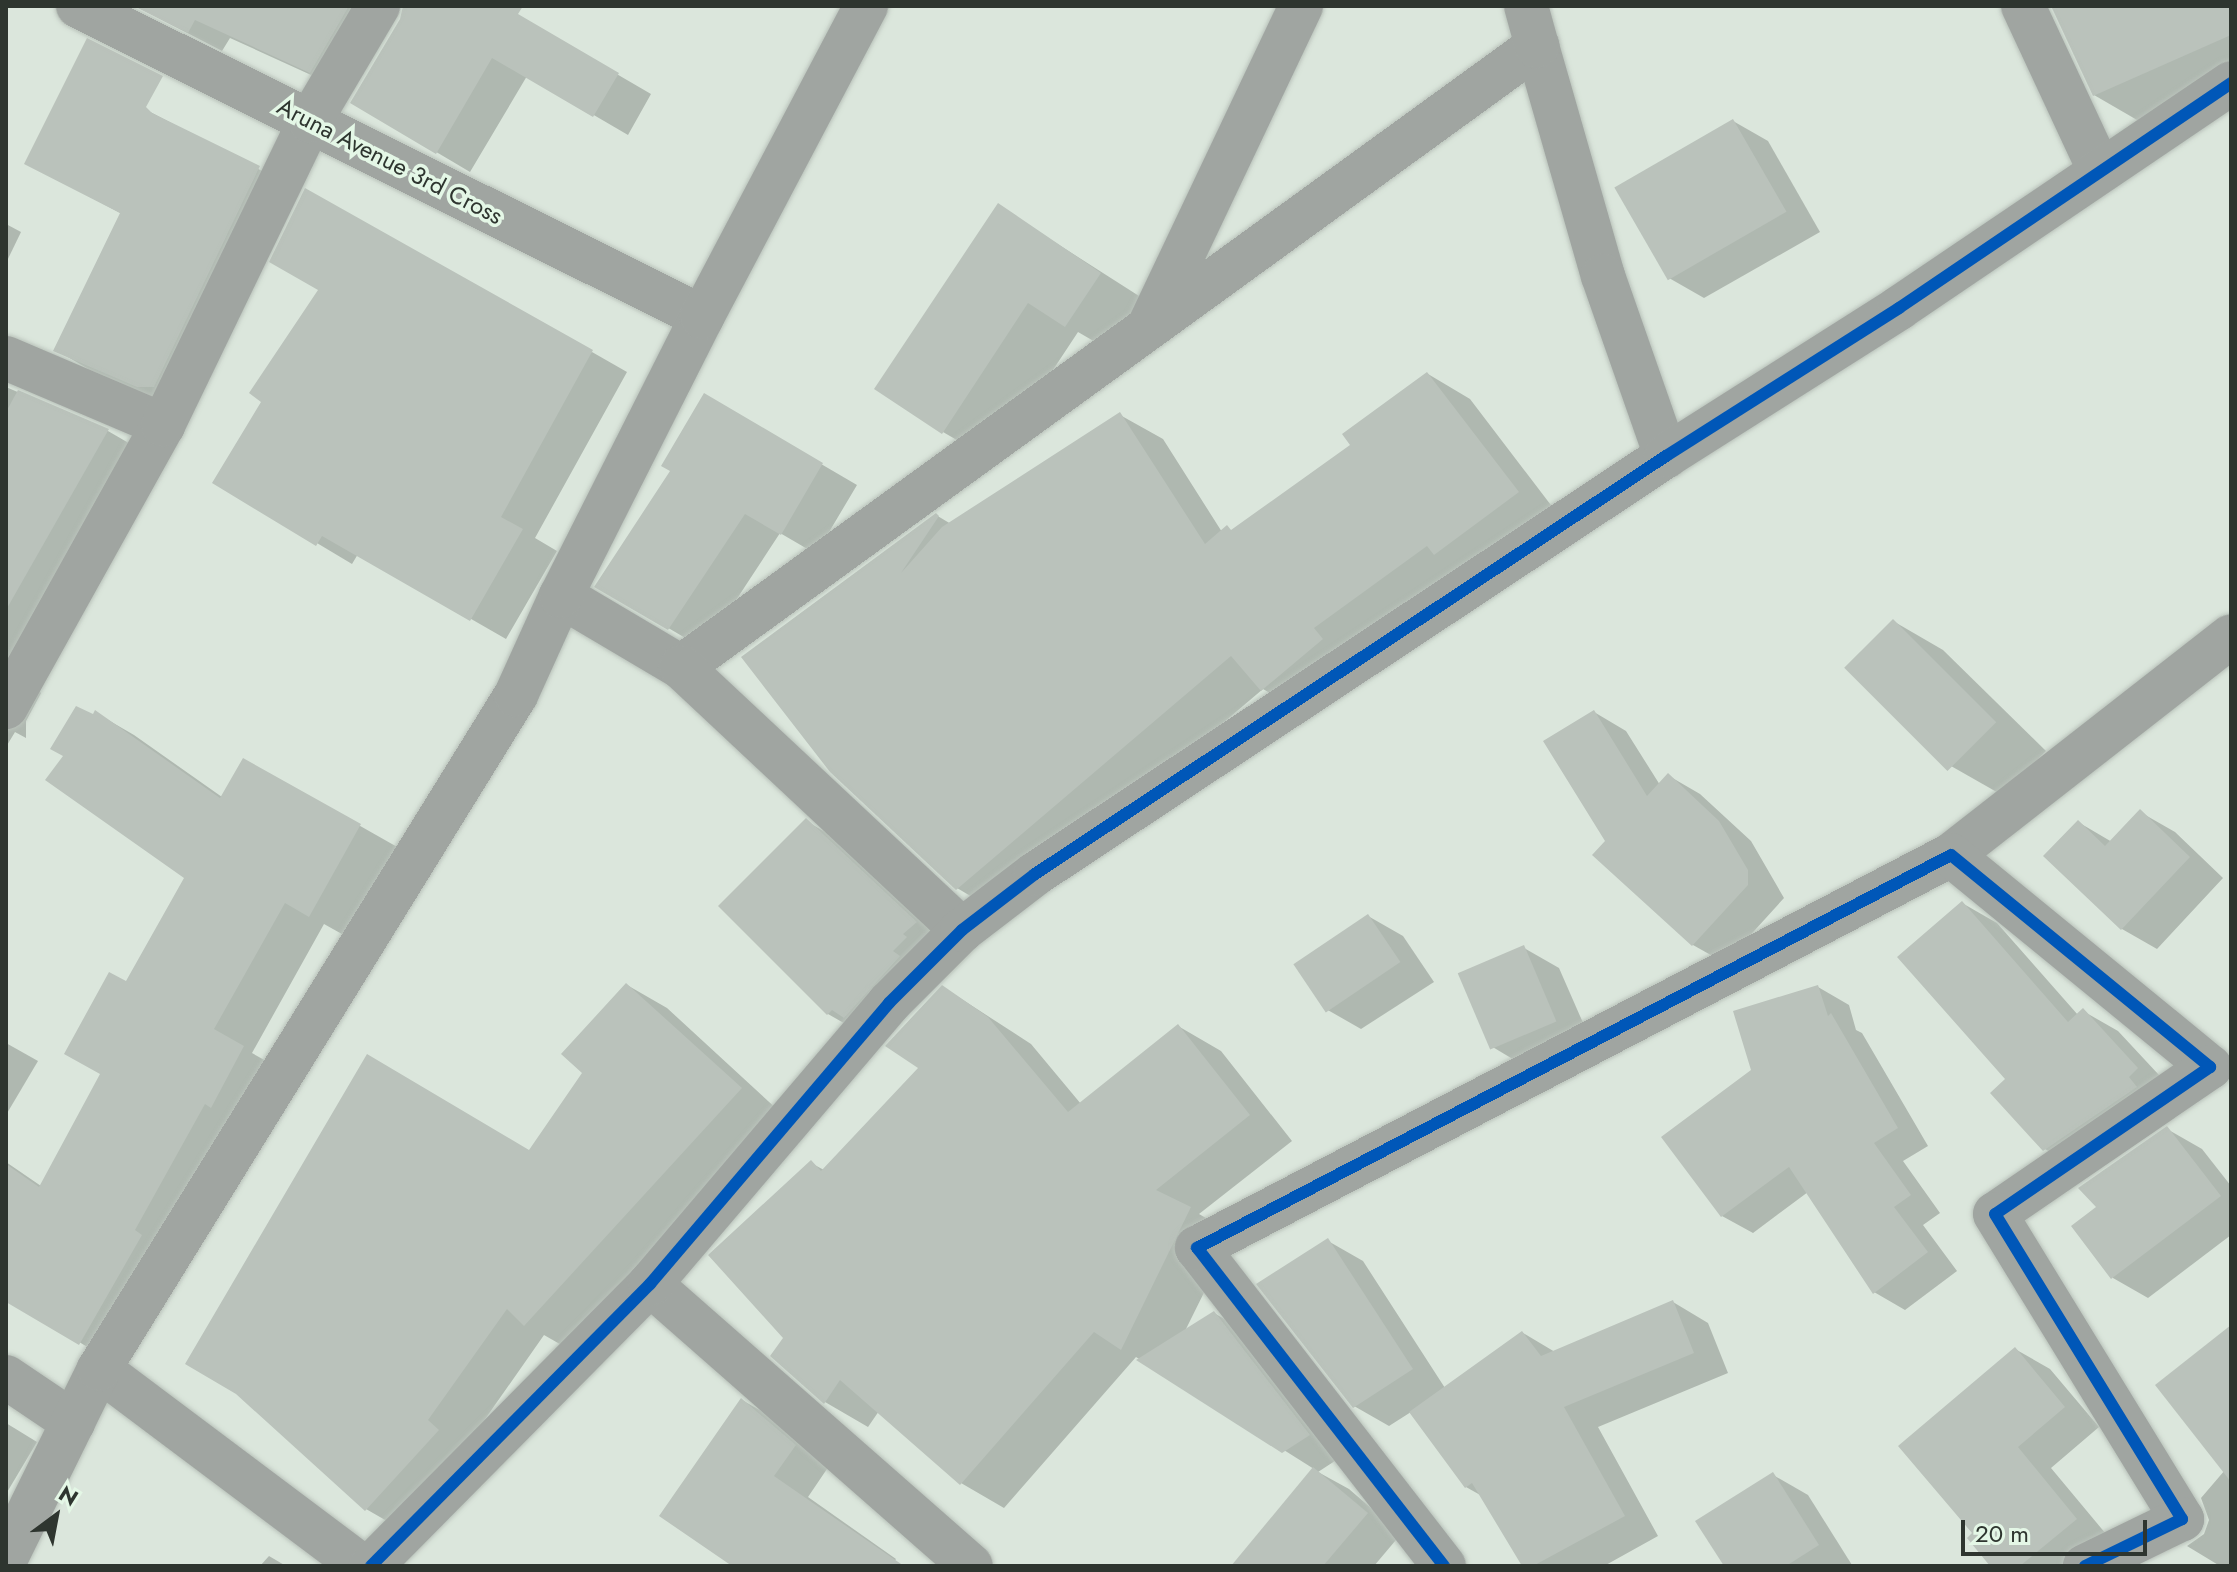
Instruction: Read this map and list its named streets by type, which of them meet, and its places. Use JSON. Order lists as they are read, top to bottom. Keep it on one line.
{"streets":{"street":["Aruna Avenue 3rd Cross"]},"scale_bar":"20 m","north":"top right"}
